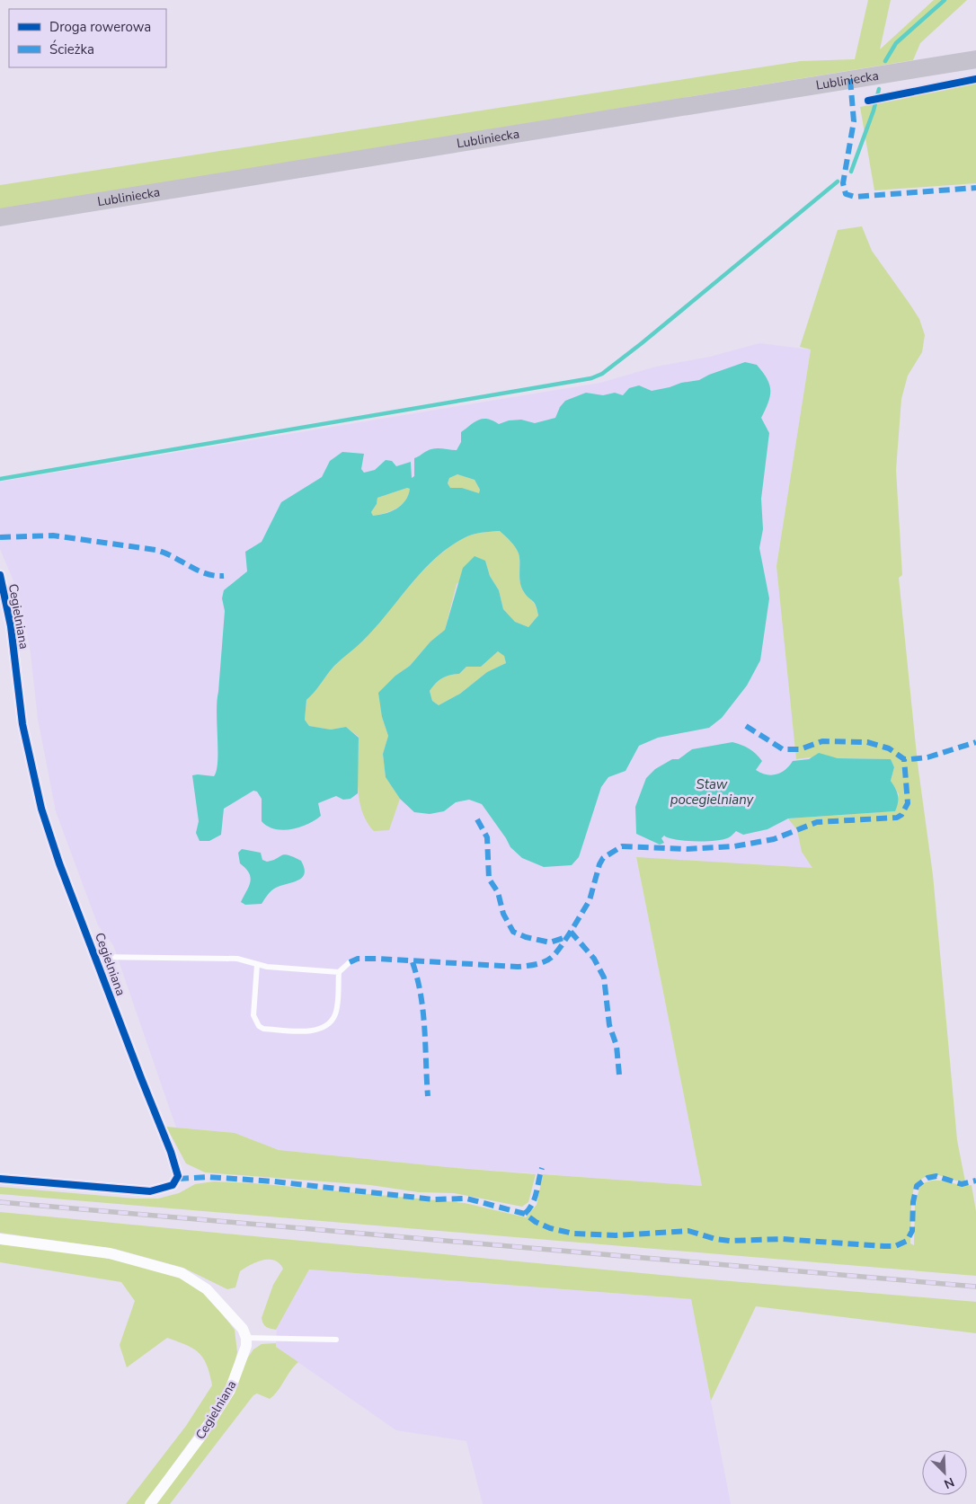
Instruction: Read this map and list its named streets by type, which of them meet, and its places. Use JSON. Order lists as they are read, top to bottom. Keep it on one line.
{"streets":{"main road":["Lubliniecka"],"street":["Cegielniana"]},"water":["Staw pocegielniany"],"legend":["Droga rowerowa","Ścieżka"],"north":"bottom right"}
